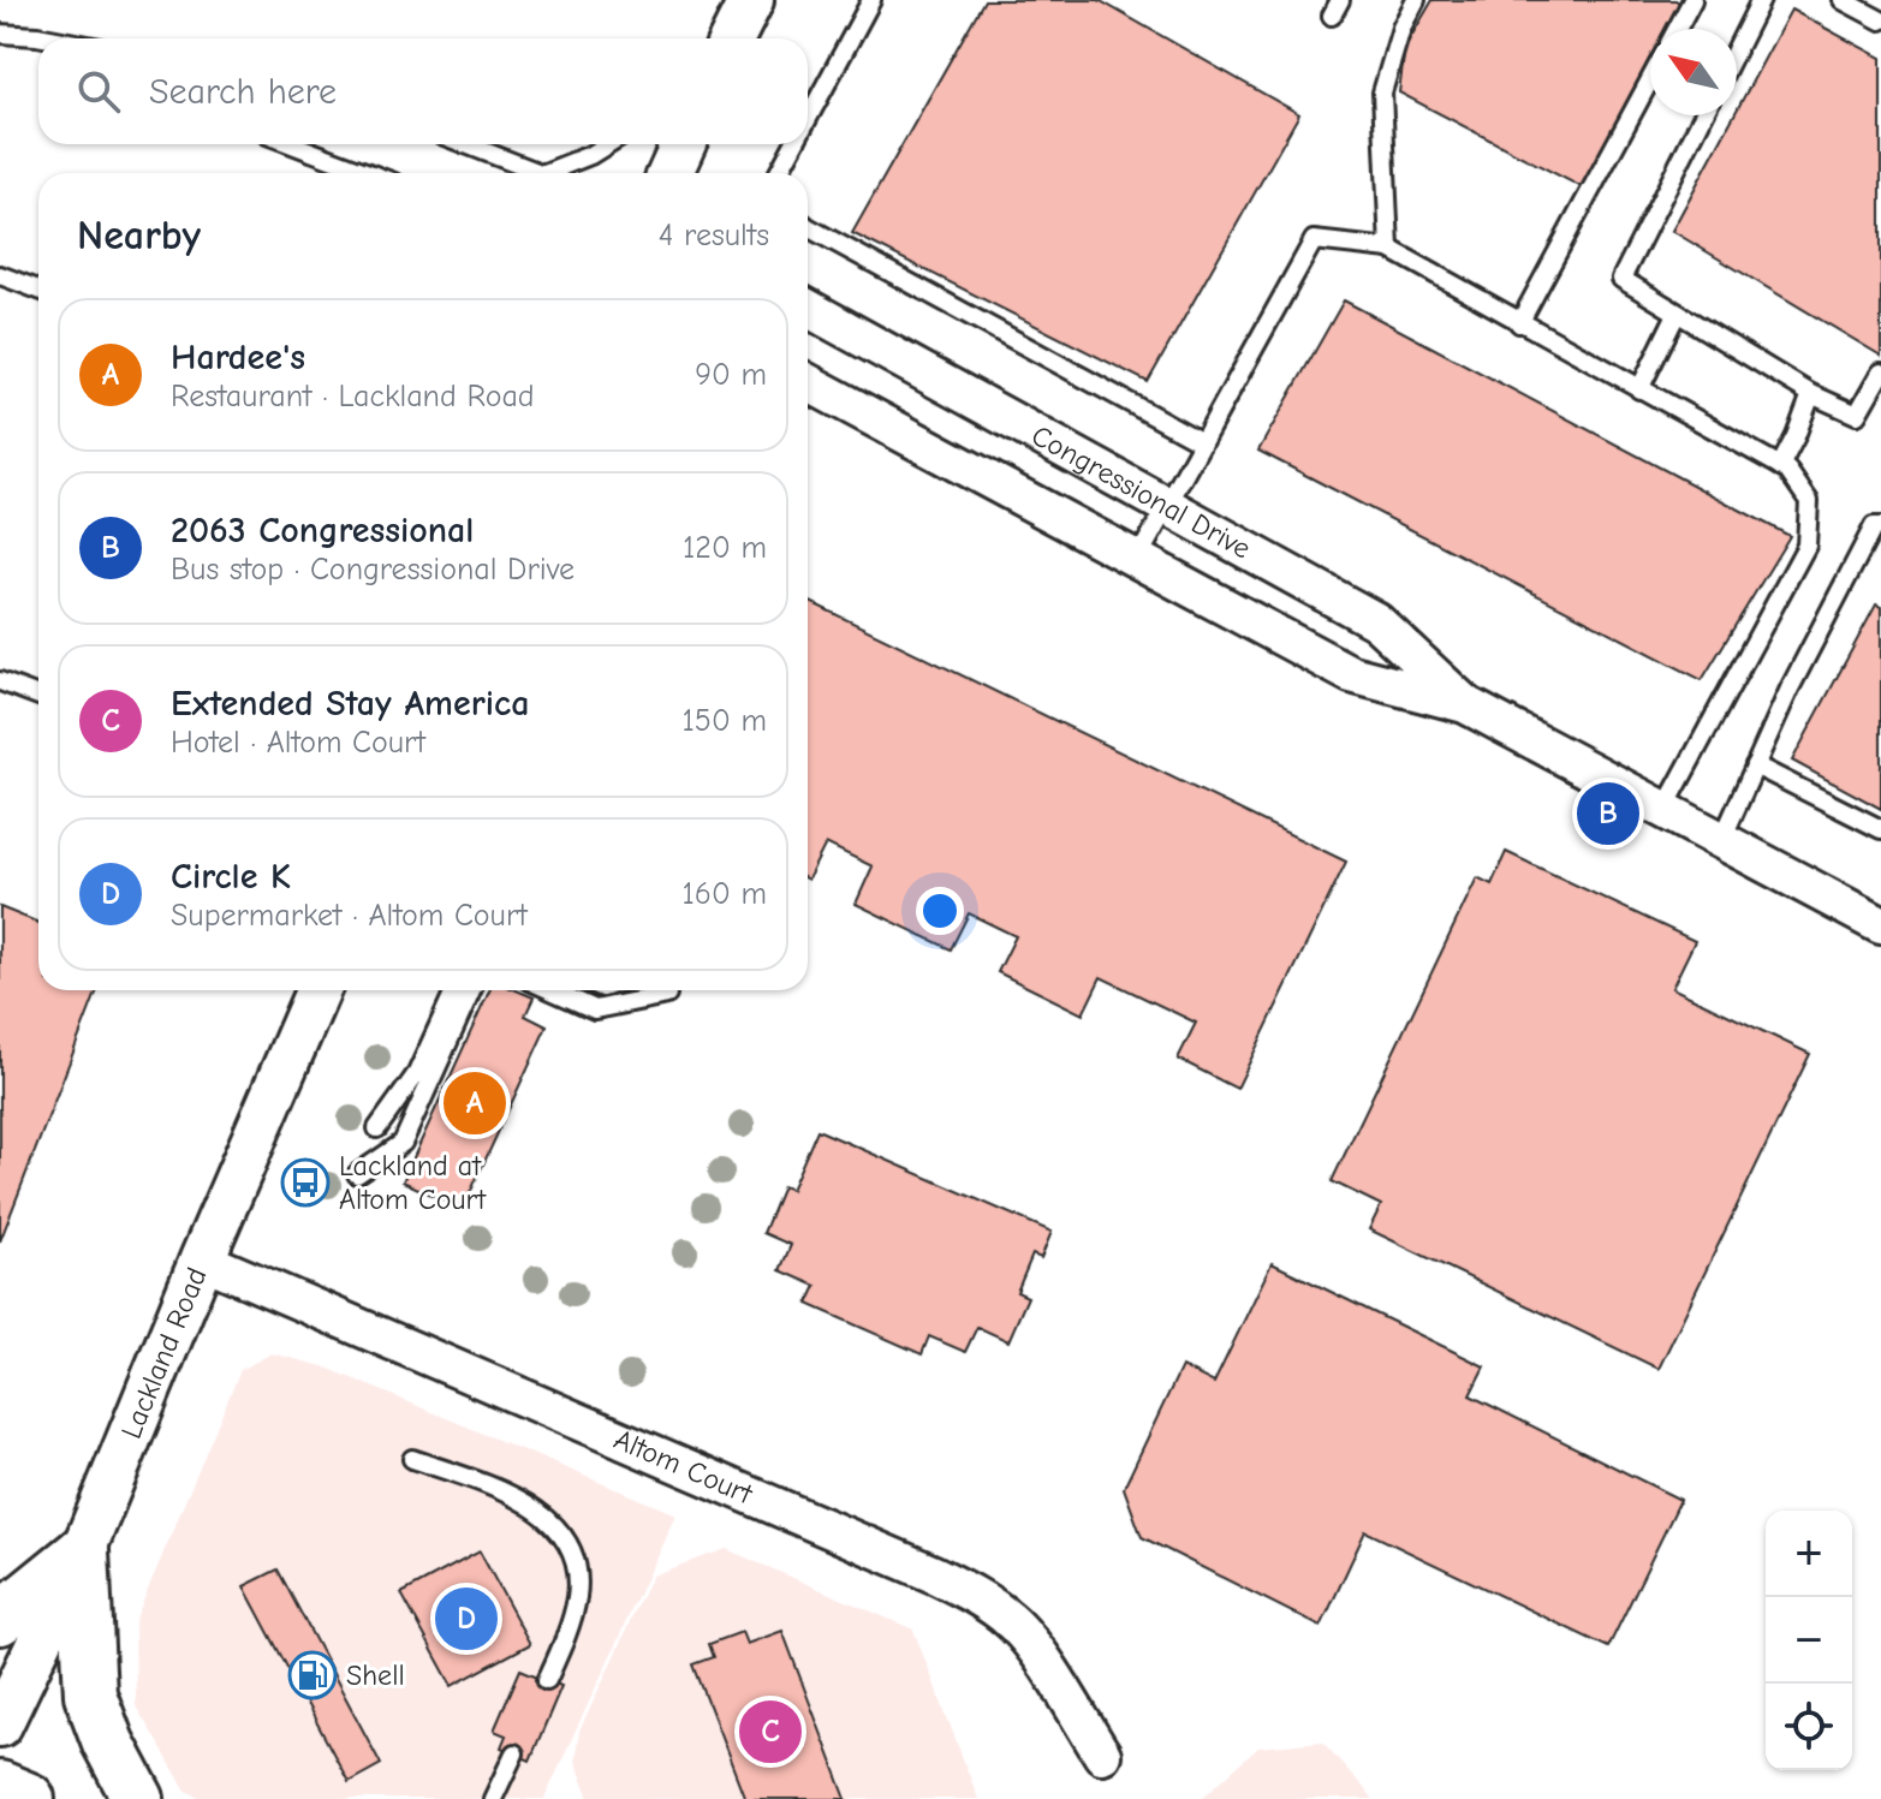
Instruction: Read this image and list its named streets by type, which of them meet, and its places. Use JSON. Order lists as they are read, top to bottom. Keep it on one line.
{"streets":{"street":["Congressional Drive","Lackland Road","Altom Court"]},"crossings":[["Lackland Road","Altom Court"]],"places":{"bus stop":["Lackland at Altom Court"],"fuel station":["Shell"]},"north":"top left","page":{"search":"Search here","heading":["Nearby","4 results"],"list":[{"mark":"A","name":"Hardee's","note":"Restaurant · Lackland Road","value":"90 m"},{"mark":"B","name":"2063 Congressional","note":"Bus stop · Congressional Drive","value":"120 m"},{"mark":"C","name":"Extended Stay America","note":"Hotel · Altom Court","value":"150 m"},{"mark":"D","name":"Circle K","note":"Supermarket · Altom Court","value":"160 m"}],"pins":["B","A","D","C"],"map_buttons":["+","−"]}}
